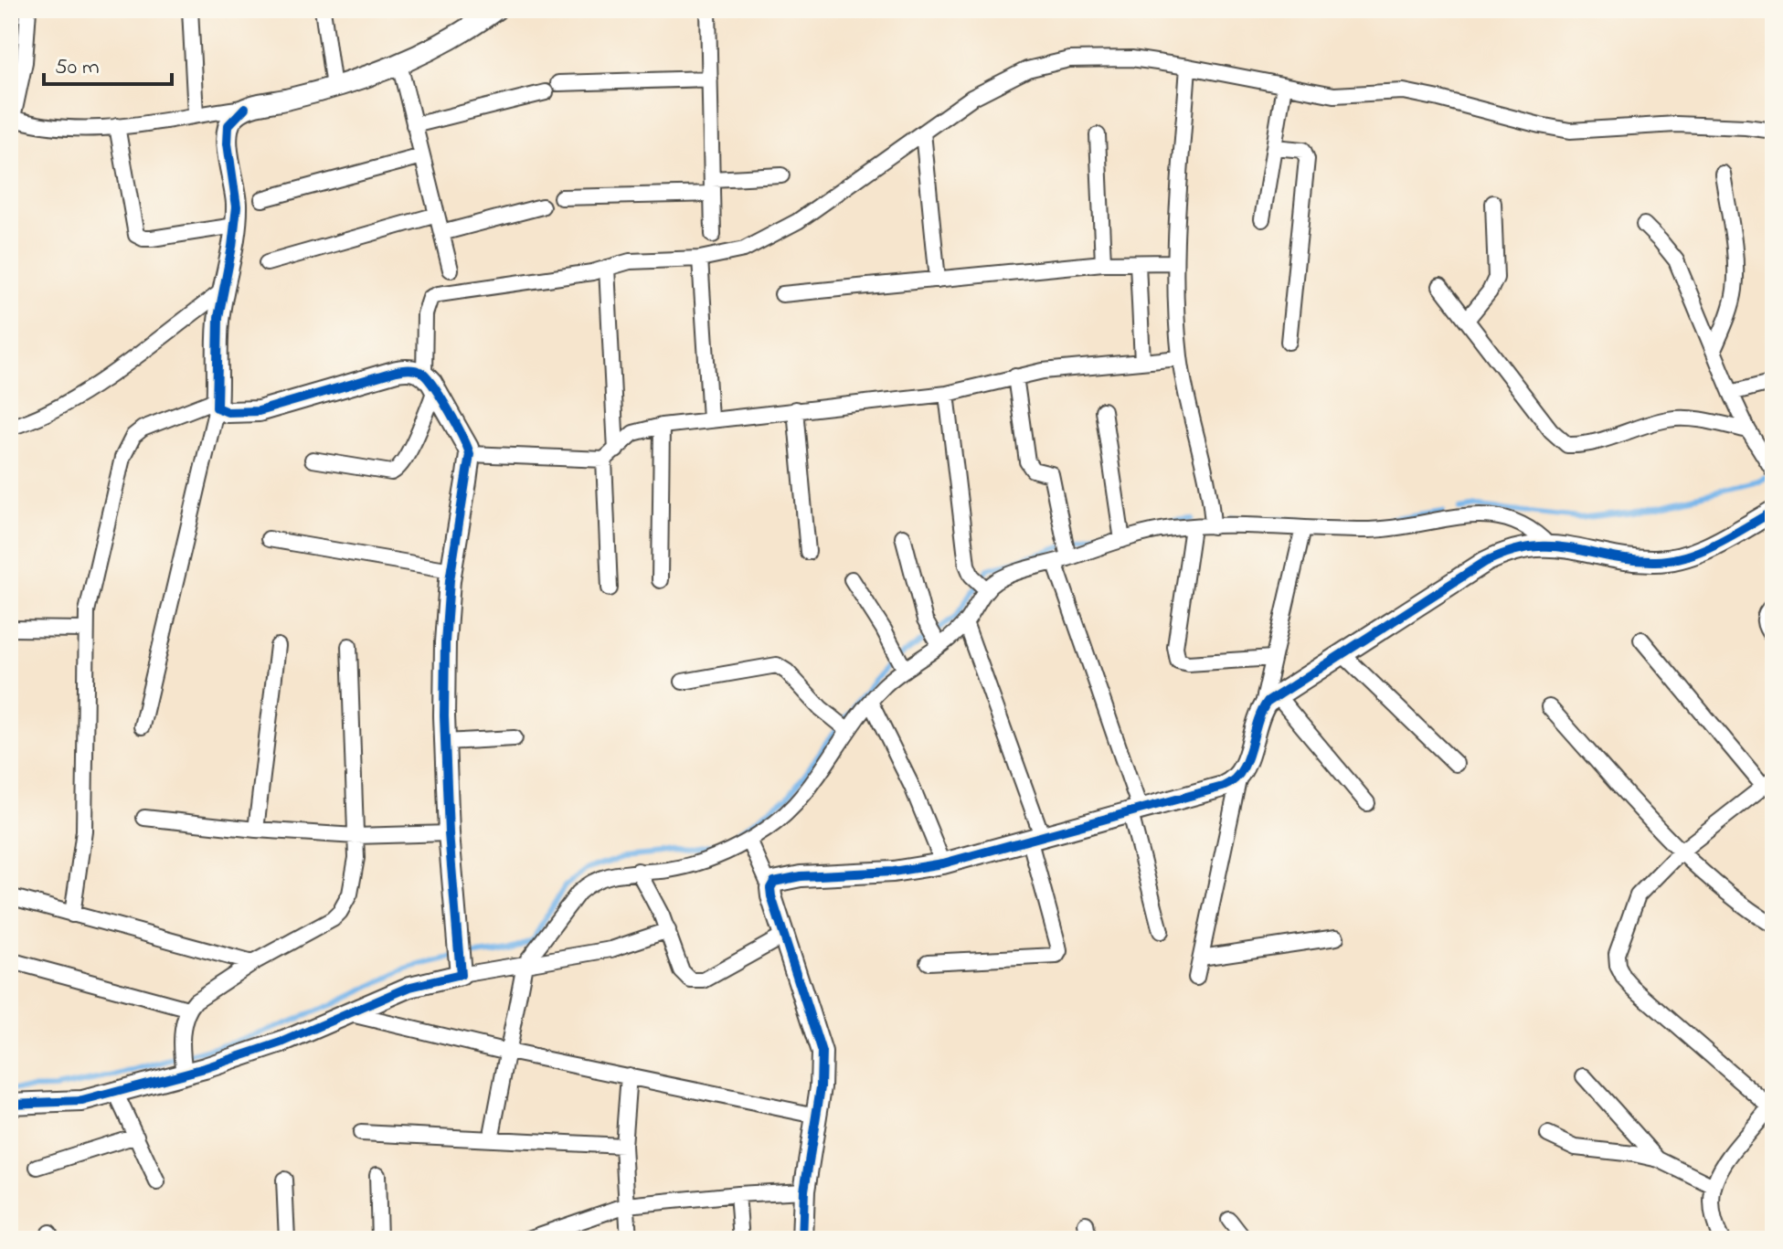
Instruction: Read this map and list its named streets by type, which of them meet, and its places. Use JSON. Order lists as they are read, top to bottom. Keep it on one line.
{"scale_bar":"50 m"}
